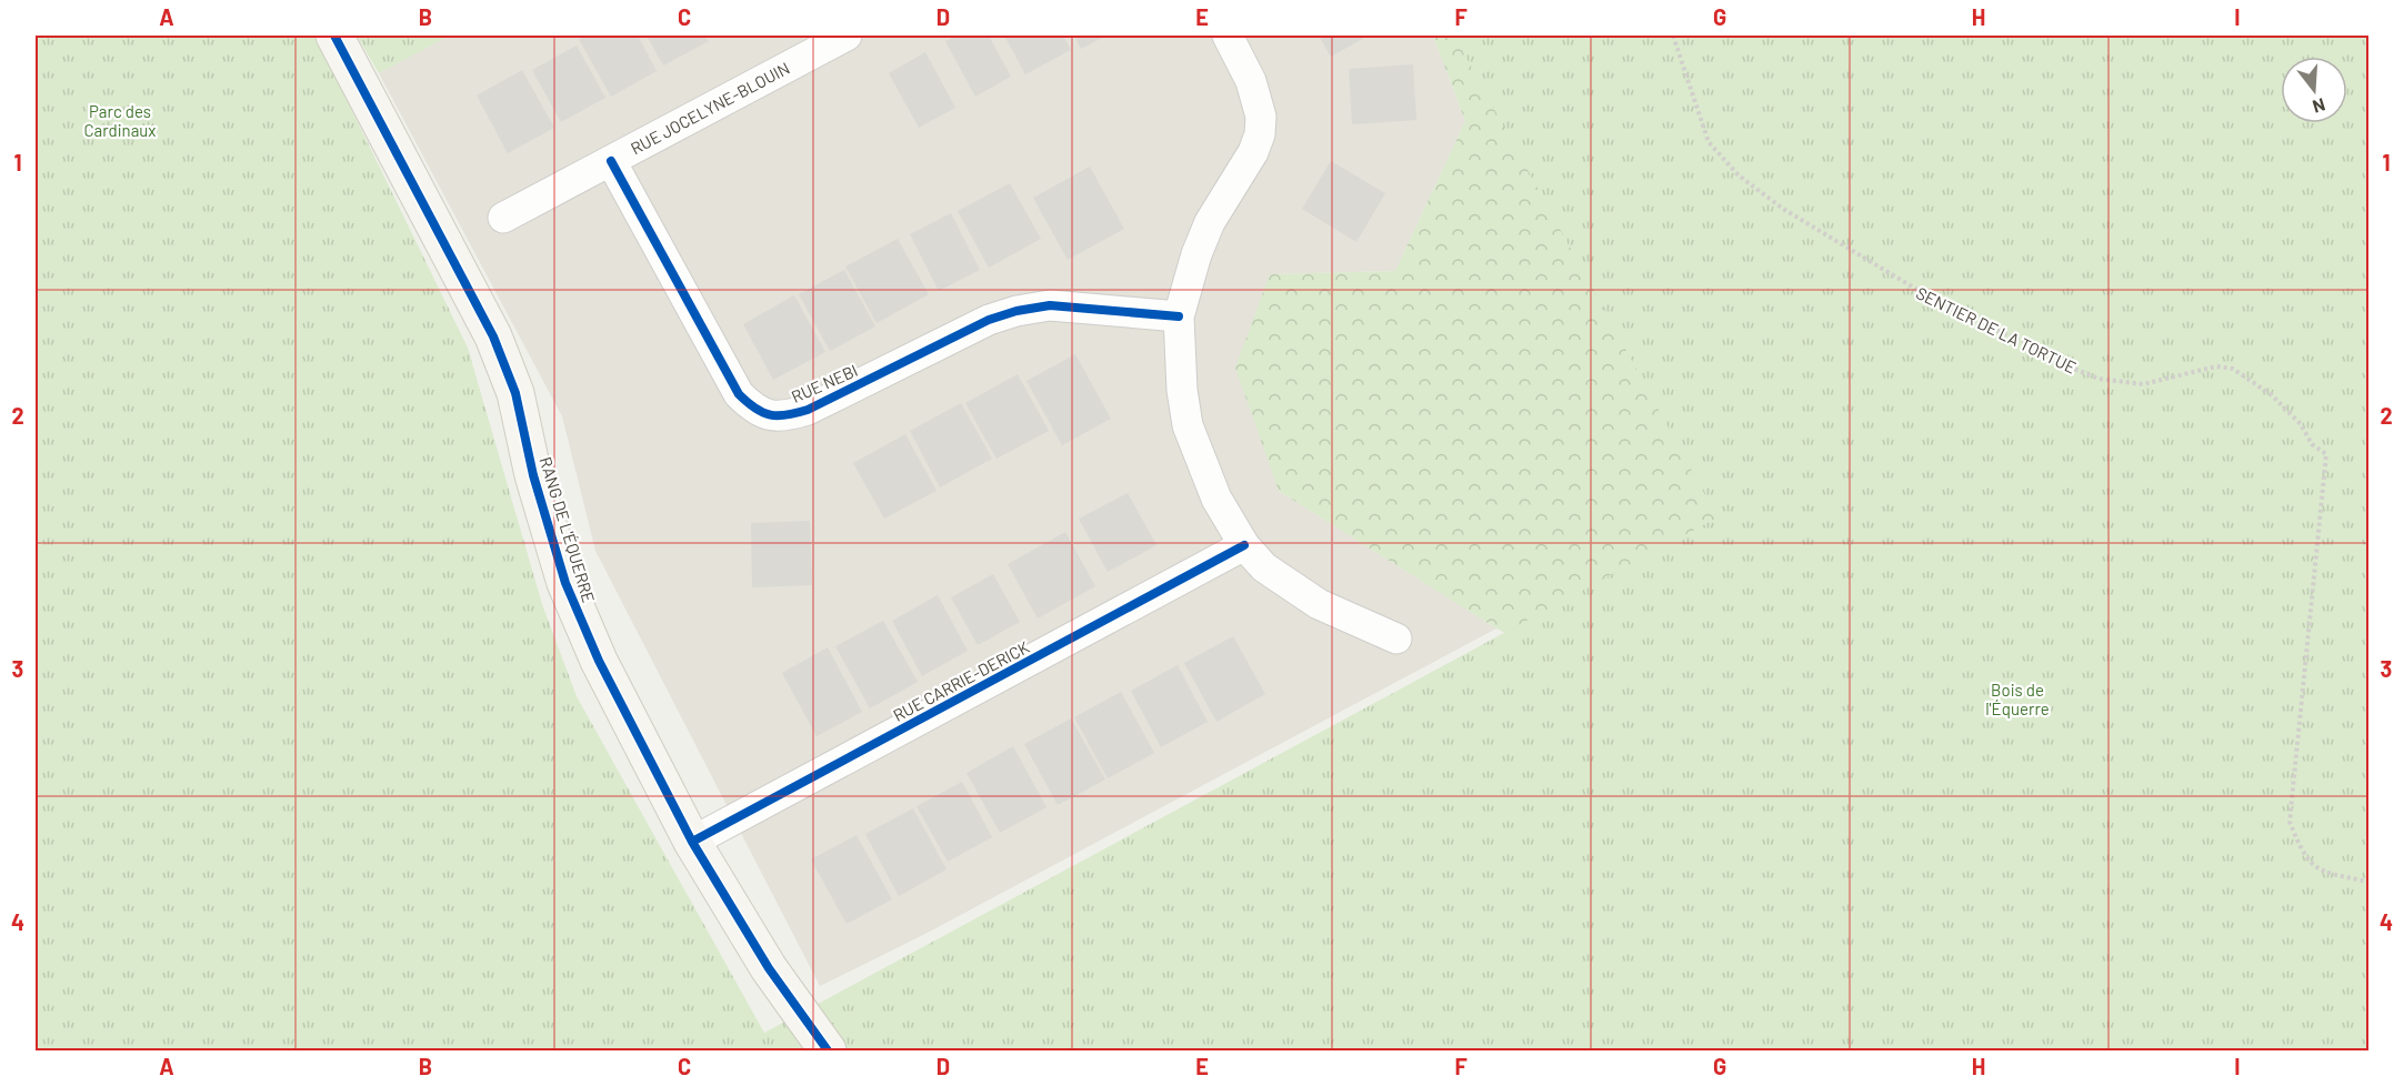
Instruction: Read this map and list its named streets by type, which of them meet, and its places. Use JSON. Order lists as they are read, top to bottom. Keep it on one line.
{"streets":{"street":["RUE JOCELYNE-BLOUIN","RUE NEBI","RANG DE L'ÉQUERRE","RUE CARRIE-DERICK"],"path":["SENTIER DE LA TORTUE"]},"crossings":[["RUE JOCELYNE-BLOUIN","RUE NEBI"],["RANG DE L'ÉQUERRE","RUE CARRIE-DERICK"]],"parks":["Parc des Cardinaux","Bois de l'Équerre"],"north":"bottom","grid":{"columns":["A","B","C","D","E","F","G","H","I"],"rows":["1","2","3","4"]}}
